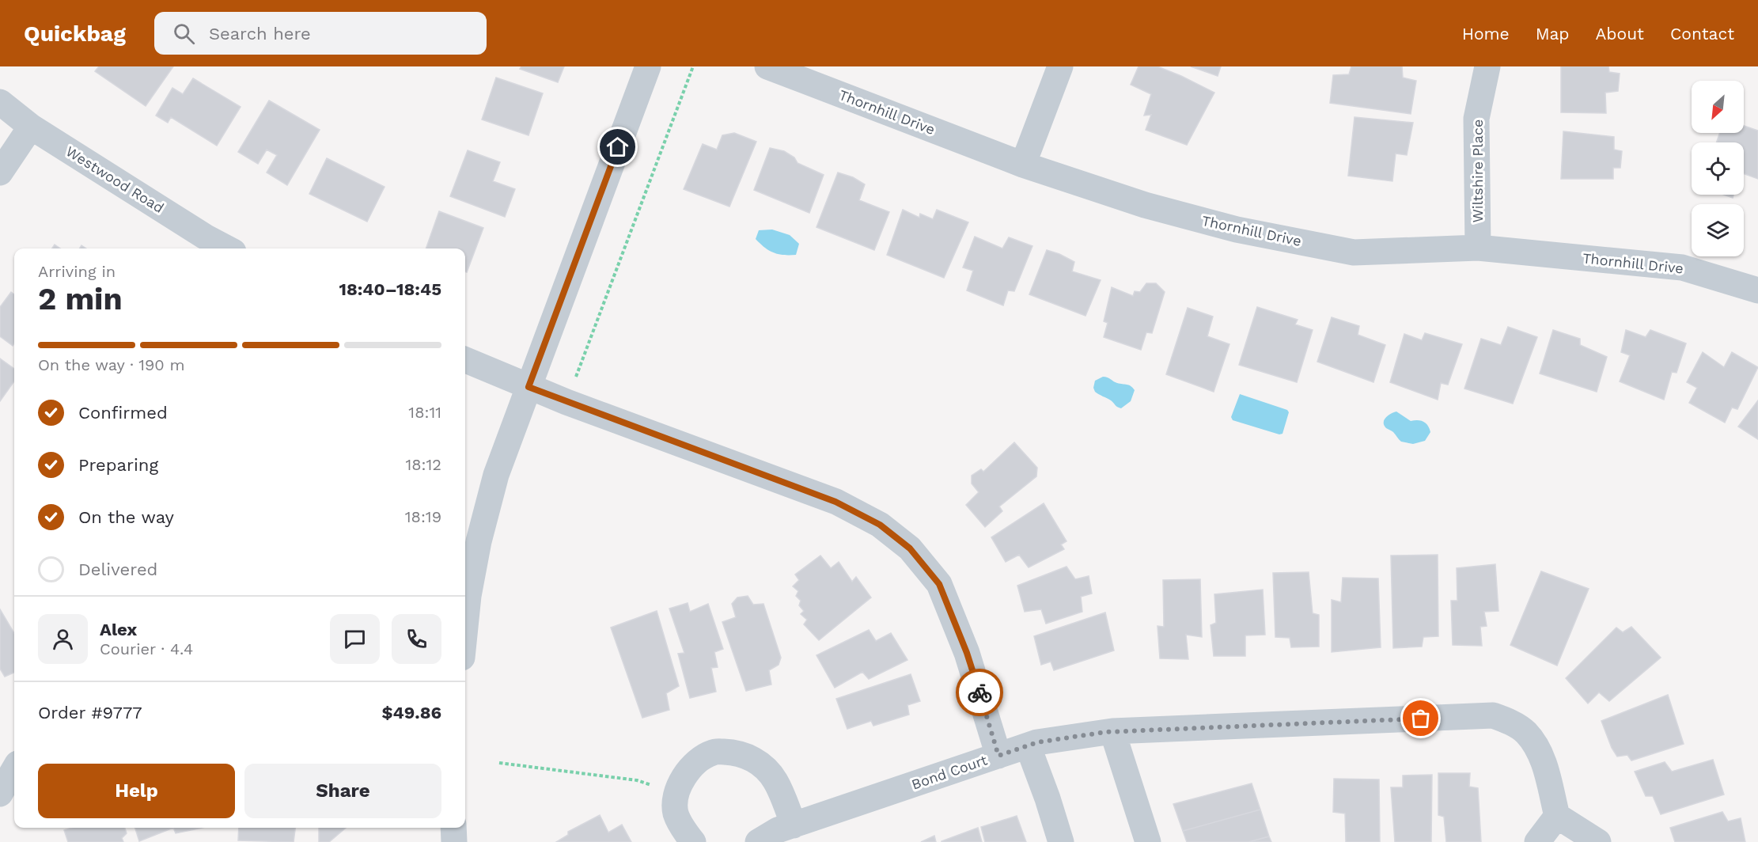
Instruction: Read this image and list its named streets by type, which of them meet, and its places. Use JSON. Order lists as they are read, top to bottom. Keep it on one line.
{"streets":{"street":["Thornhill Drive","Wiltshire Place","Westwood Road","Bond Court"]},"crossings":[["Thornhill Drive","Wiltshire Place"]],"north":"bottom left","page":{"header":"Quickbag","search":"Search here","nav":["Home","Map","About","Contact"],"heading":["2 min","Arriving in","18:40–18:45"],"panel":["Alex","Courier · 4.4","Order #9777","$49.86"],"bar":"On the way · 190 m","list":[["Confirmed","18:11"],["Preparing","18:12"],["On the way","18:19"],"Delivered"],"buttons":["Help","Share"]}}
